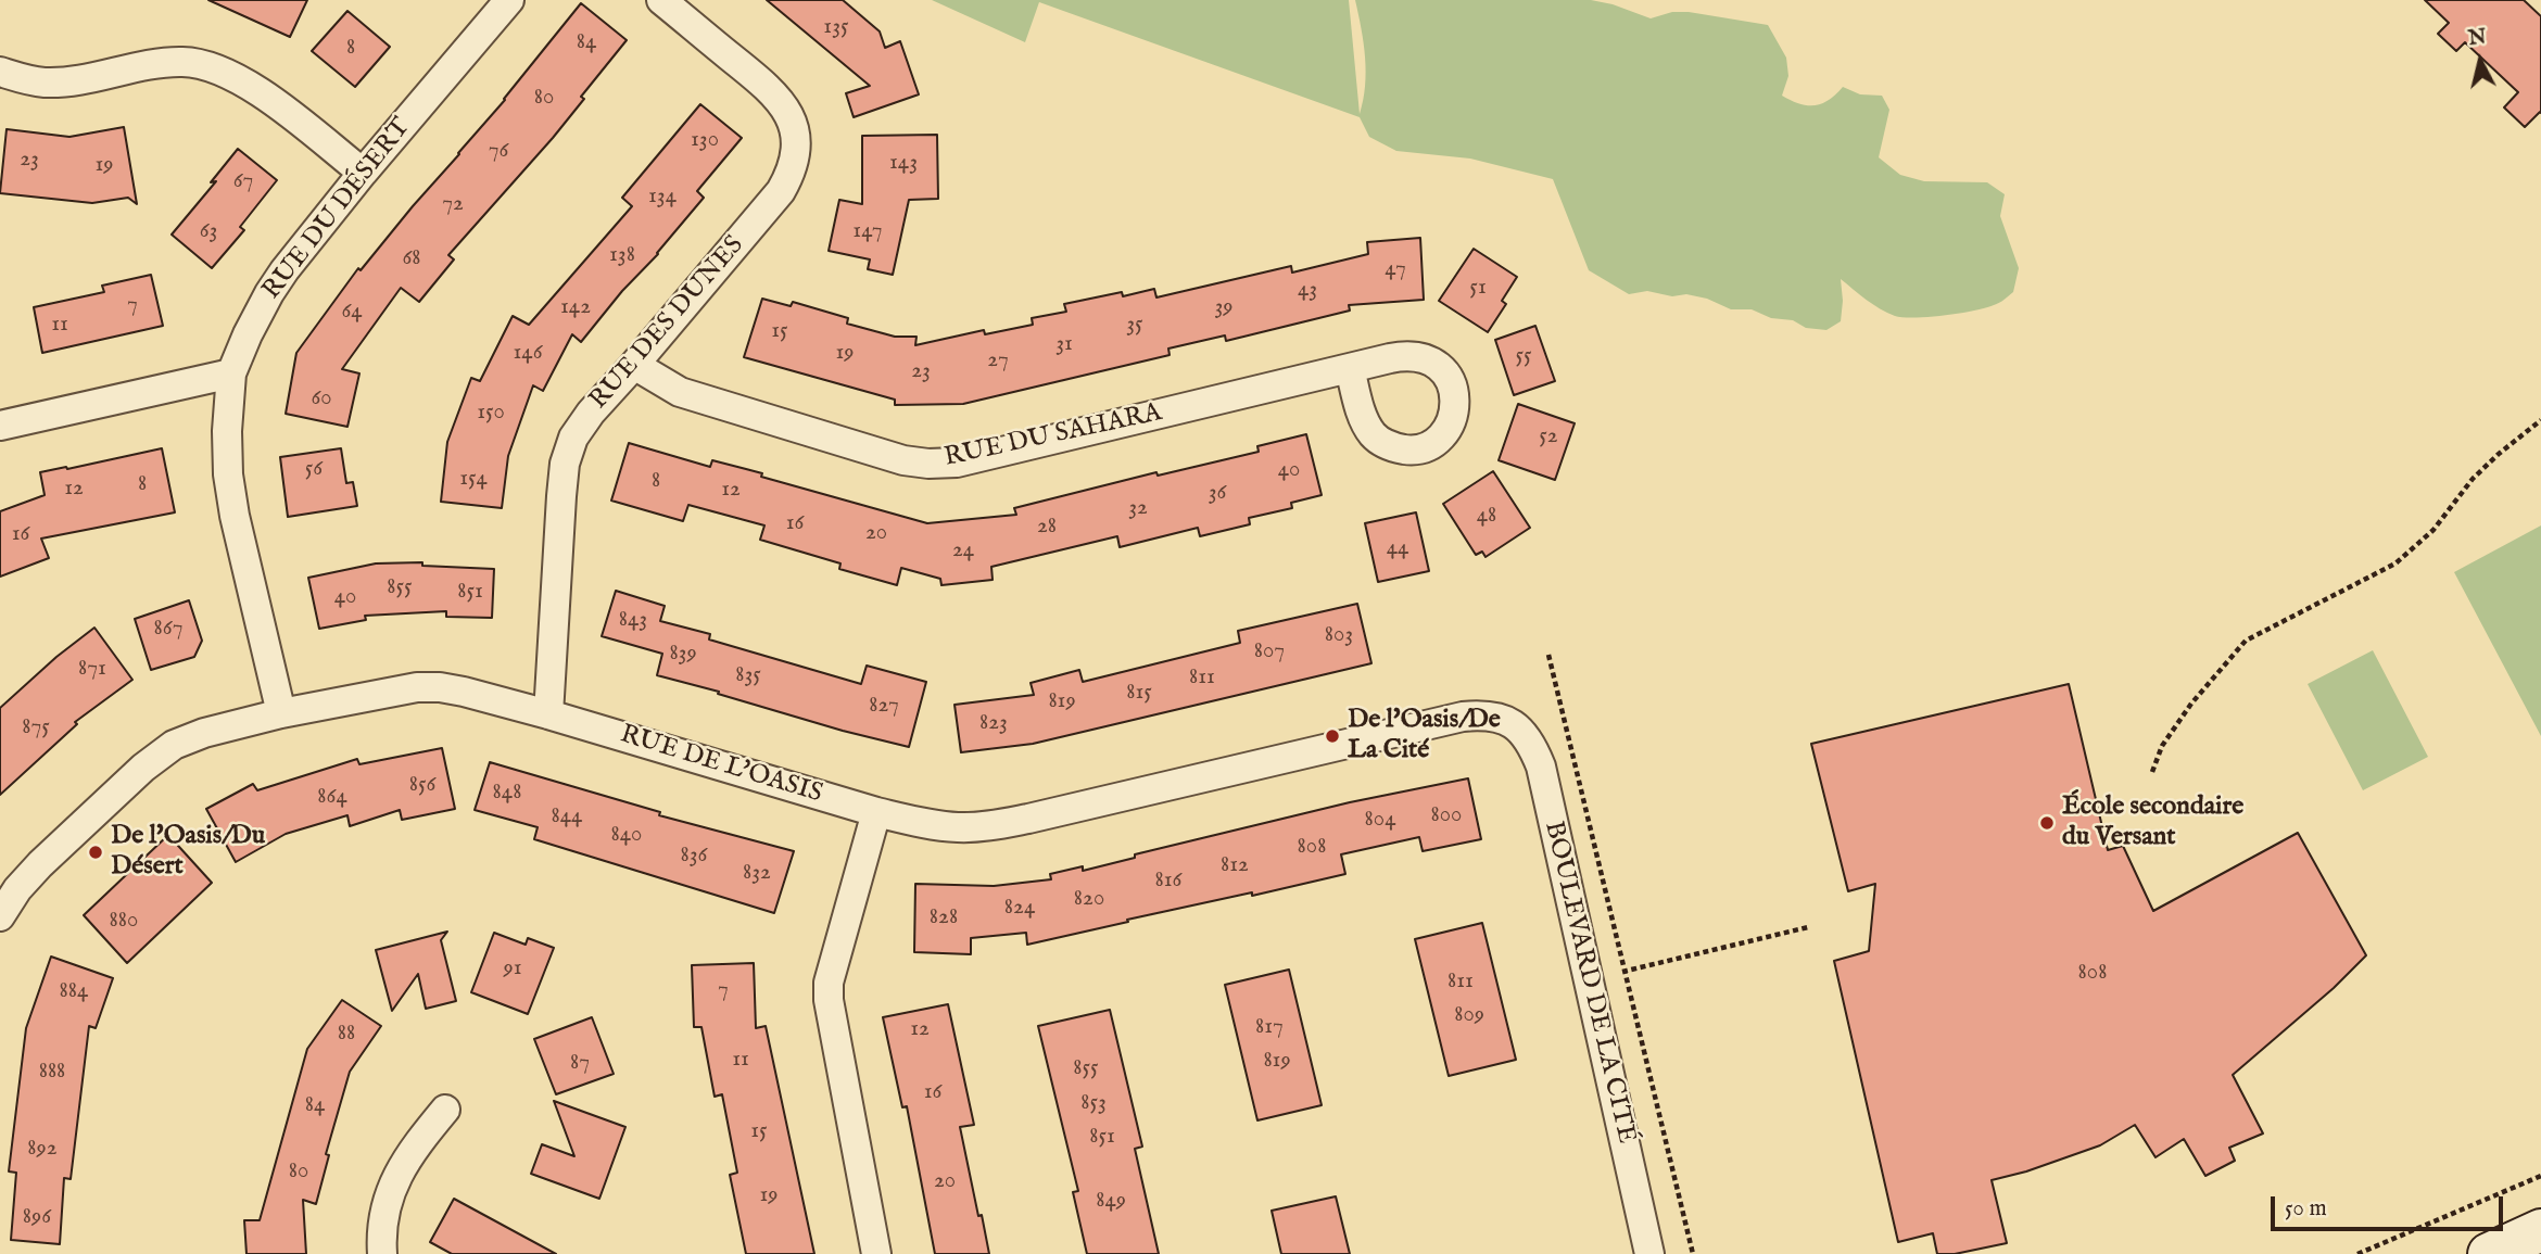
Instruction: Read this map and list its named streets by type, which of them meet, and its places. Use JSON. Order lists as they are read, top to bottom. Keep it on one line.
{"streets":{"street":["RUE DU DÉSERT","RUE DES DUNES","RUE DU SAHARA","RUE DE L'OASIS","BOULEVARD DE LA CITÉ"]},"crossings":[["RUE DU DÉSERT","RUE DE L'OASIS"],["RUE DES DUNES","RUE DU SAHARA"],["RUE DES DUNES","RUE DE L'OASIS"],["RUE DE L'OASIS","BOULEVARD DE LA CITÉ"]],"places":["De l'Oasis/De La Cité","École secondaire du Versant","De l'Oasis/Du Désert"],"house_numbers":["135","84","8","80","130","76","23","143","19","67","134","72","63","147","138","68","47","51","43","7","142","39","64","11","35","15","31","146","19","55","27","23","60","150","52","56","40","154","8","8","12","12","36","32","48","16","28","20","16","44","24","855","851","40","843","867","803","807","839","871","835","811","815","819","827","823","875","856","848","864","800","844","804","840","808","836","812","832","816","820","824","828","880","91","808","811","7","884","809","817","12","88","11","819","87","855","888","16","853","84","15","851","892","80","20","19","849","896"],"scale_bar":"50 m","north":"top"}
